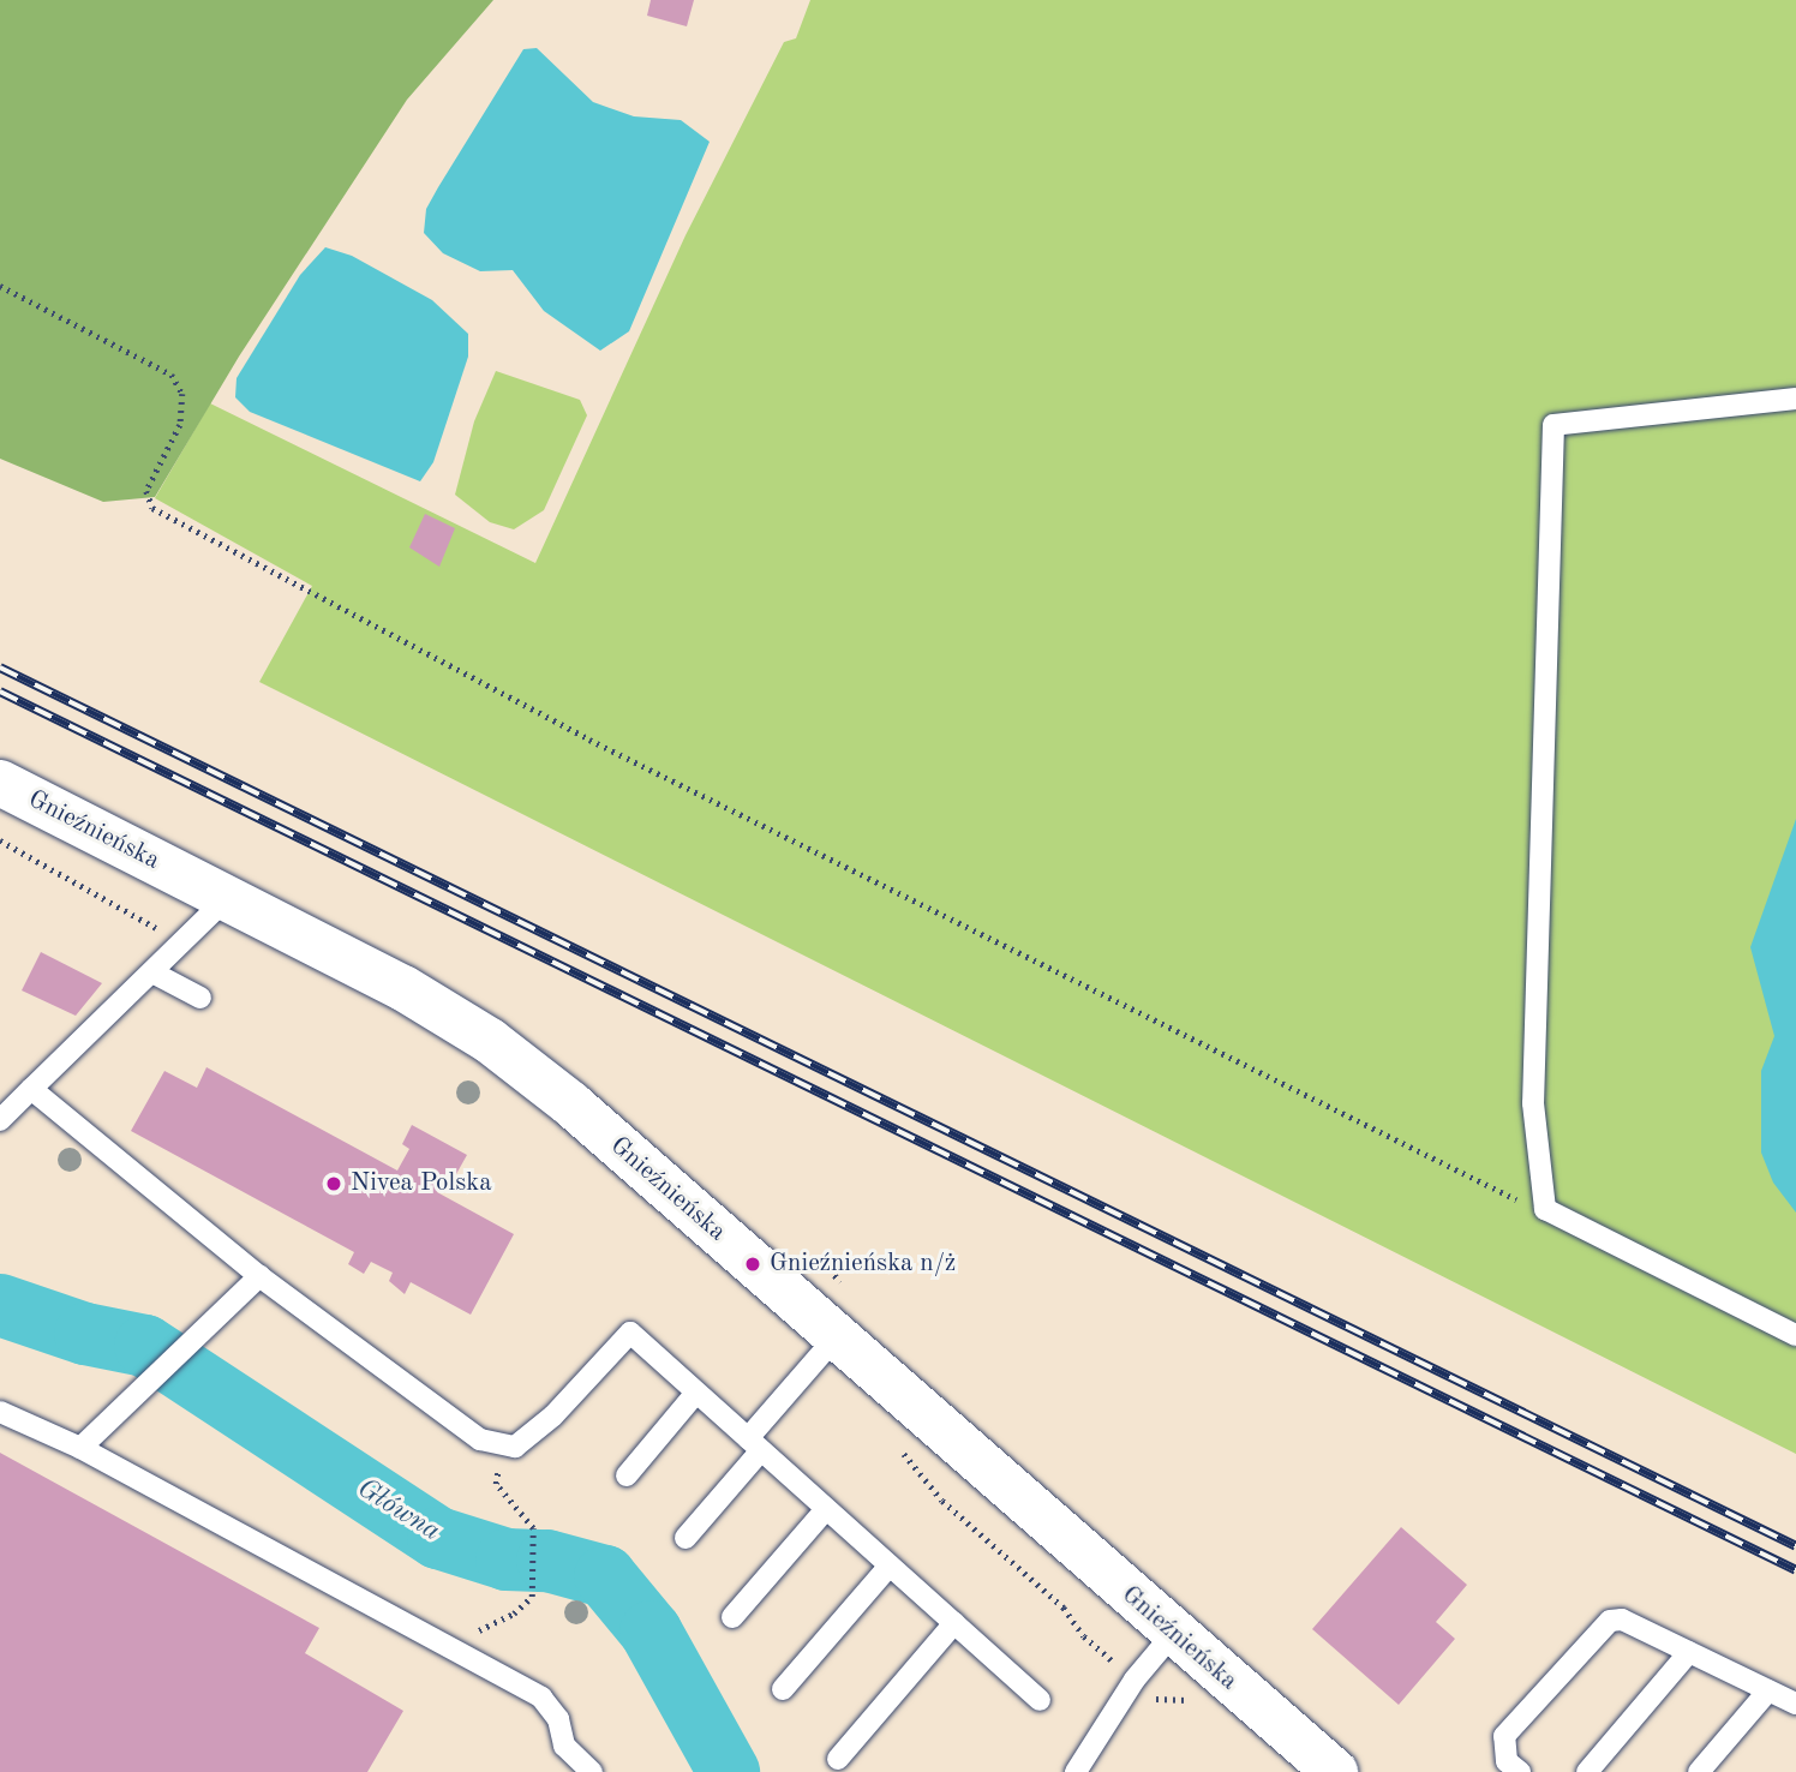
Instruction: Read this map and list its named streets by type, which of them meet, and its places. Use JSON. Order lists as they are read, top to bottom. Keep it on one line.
{"streets":{"street":["Gnieźnieńska"]},"water":["Główna"],"places":["Nivea Polska","Gnieźnieńska n/ż"]}
